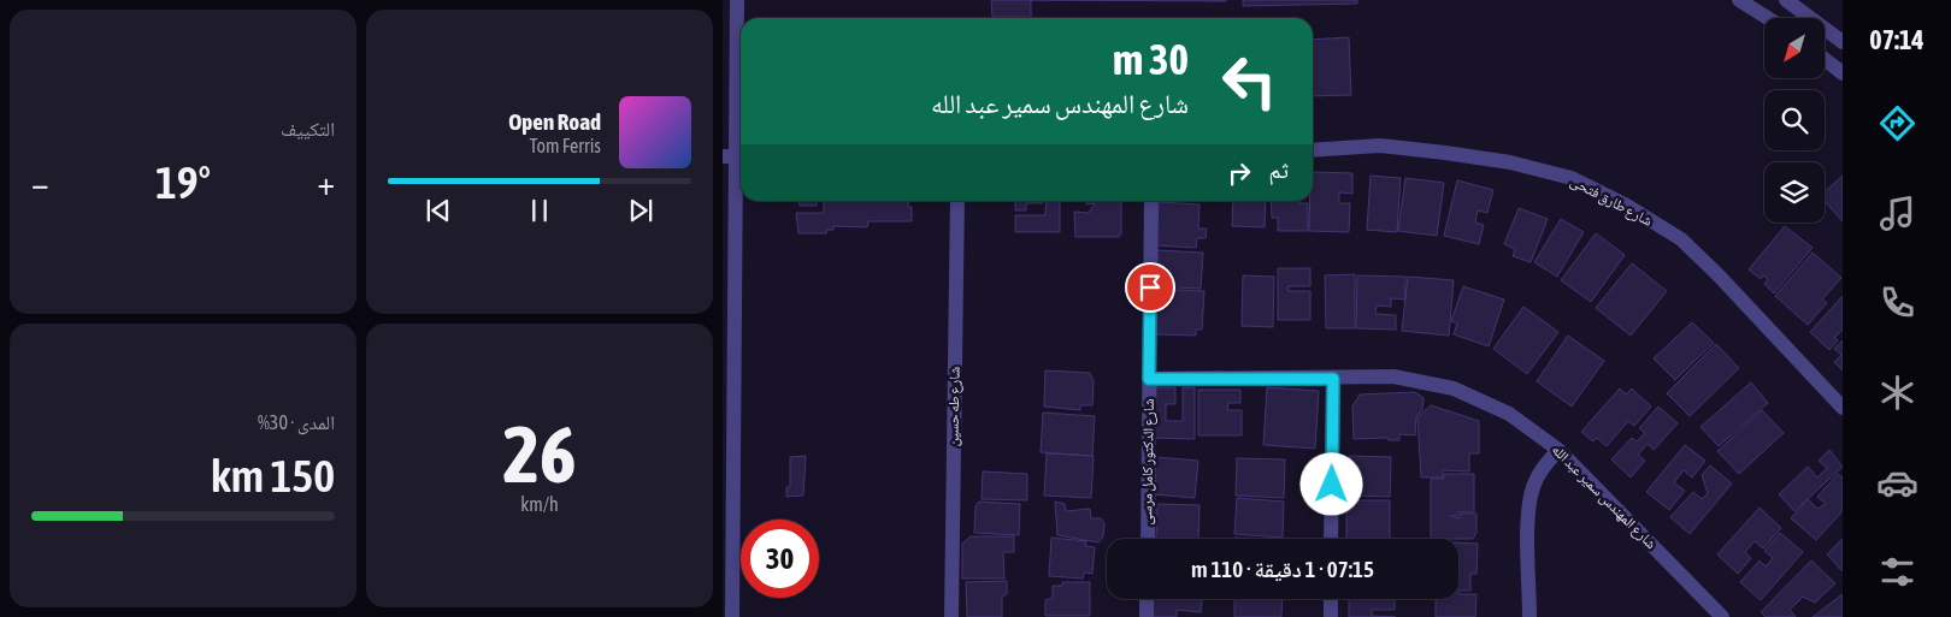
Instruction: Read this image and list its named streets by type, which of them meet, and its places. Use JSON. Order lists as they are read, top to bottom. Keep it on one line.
{"streets":{"street":["شارع طارق فتحى","شارع طه حسين","شارع الدكتور كامل مرسى","شارع المهندس سمير عبد الله"]},"crossings":[["شارع الدكتور كامل مرسى","شارع المهندس سمير عبد الله"]],"north":"bottom left","page":{"tabs":"07:14","tile":["التكييف",["26","km/h"],["المدى · 30%","150 km"]],"turn":["30 m","شارع المهندس سمير عبد الله"],"song":["Open Road","Tom Ferris"],"then":"ثم","heat":["−","19°","+"],"limit":"30","trip":"07:15 · 1 دقيقة · 110 m"}}
